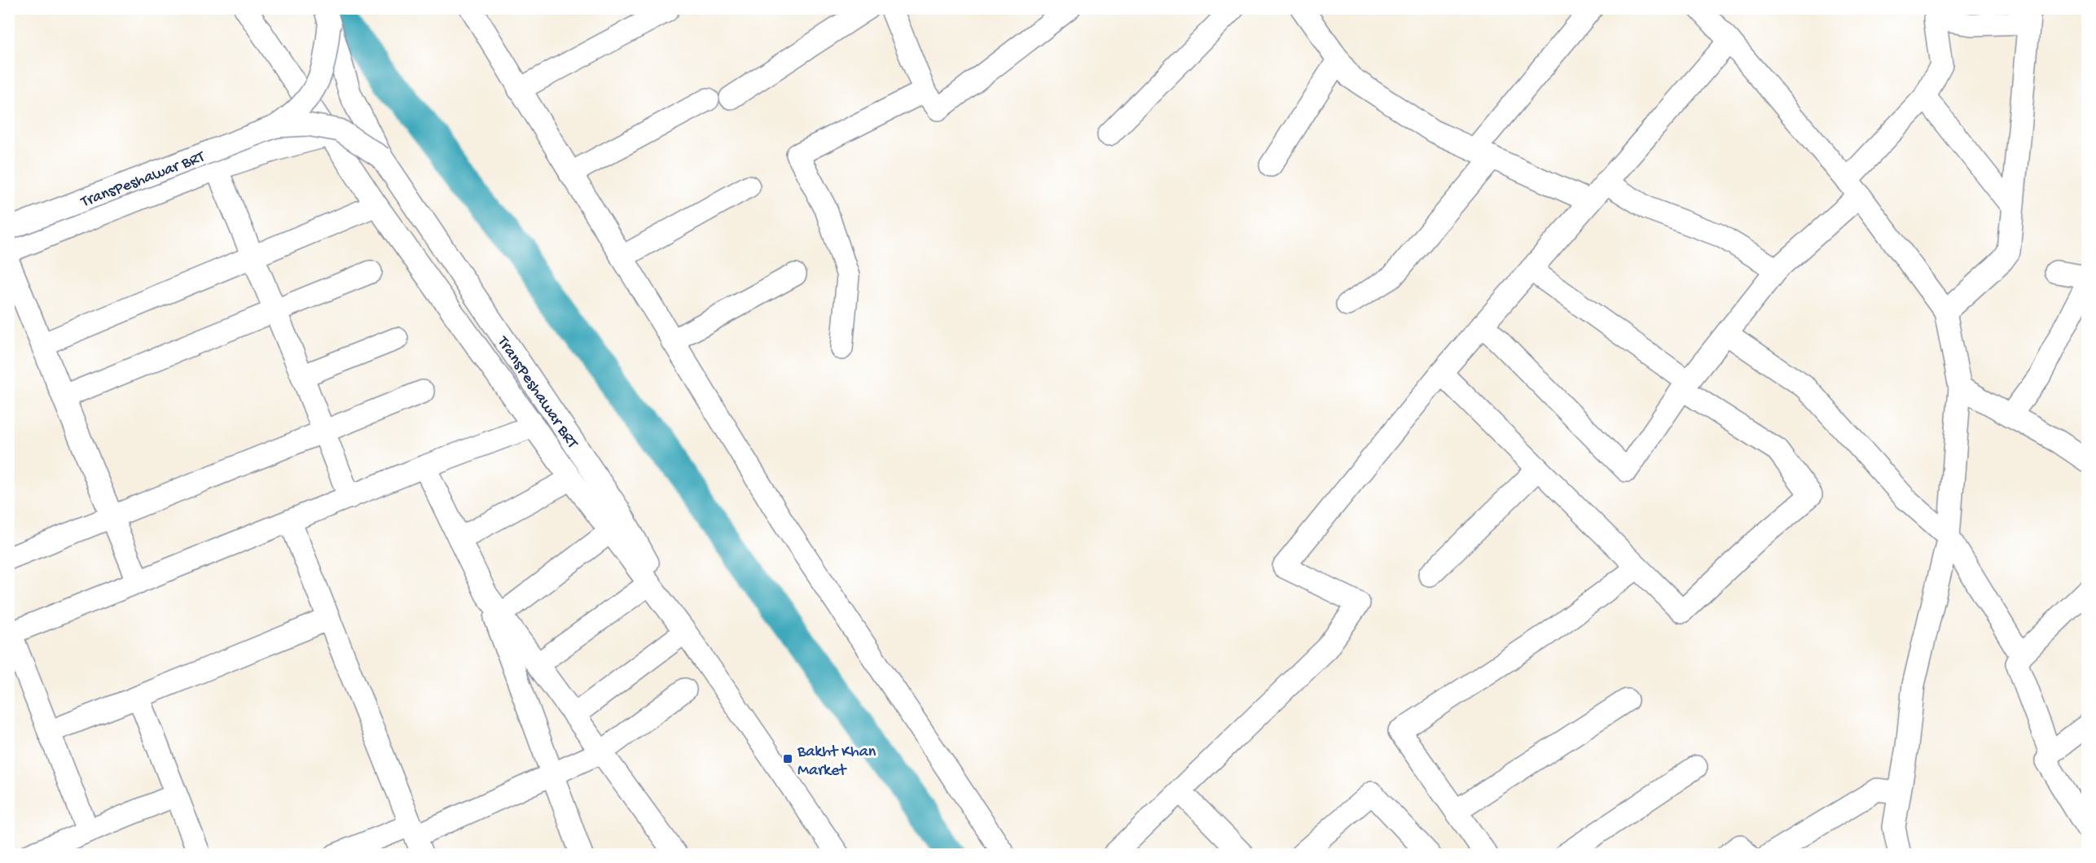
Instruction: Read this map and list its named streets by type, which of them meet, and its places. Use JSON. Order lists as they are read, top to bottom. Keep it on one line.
{"streets":{"street":["TransPeshawar BRT"]},"places":{"transit":["Bakht Khan Market"]}}
